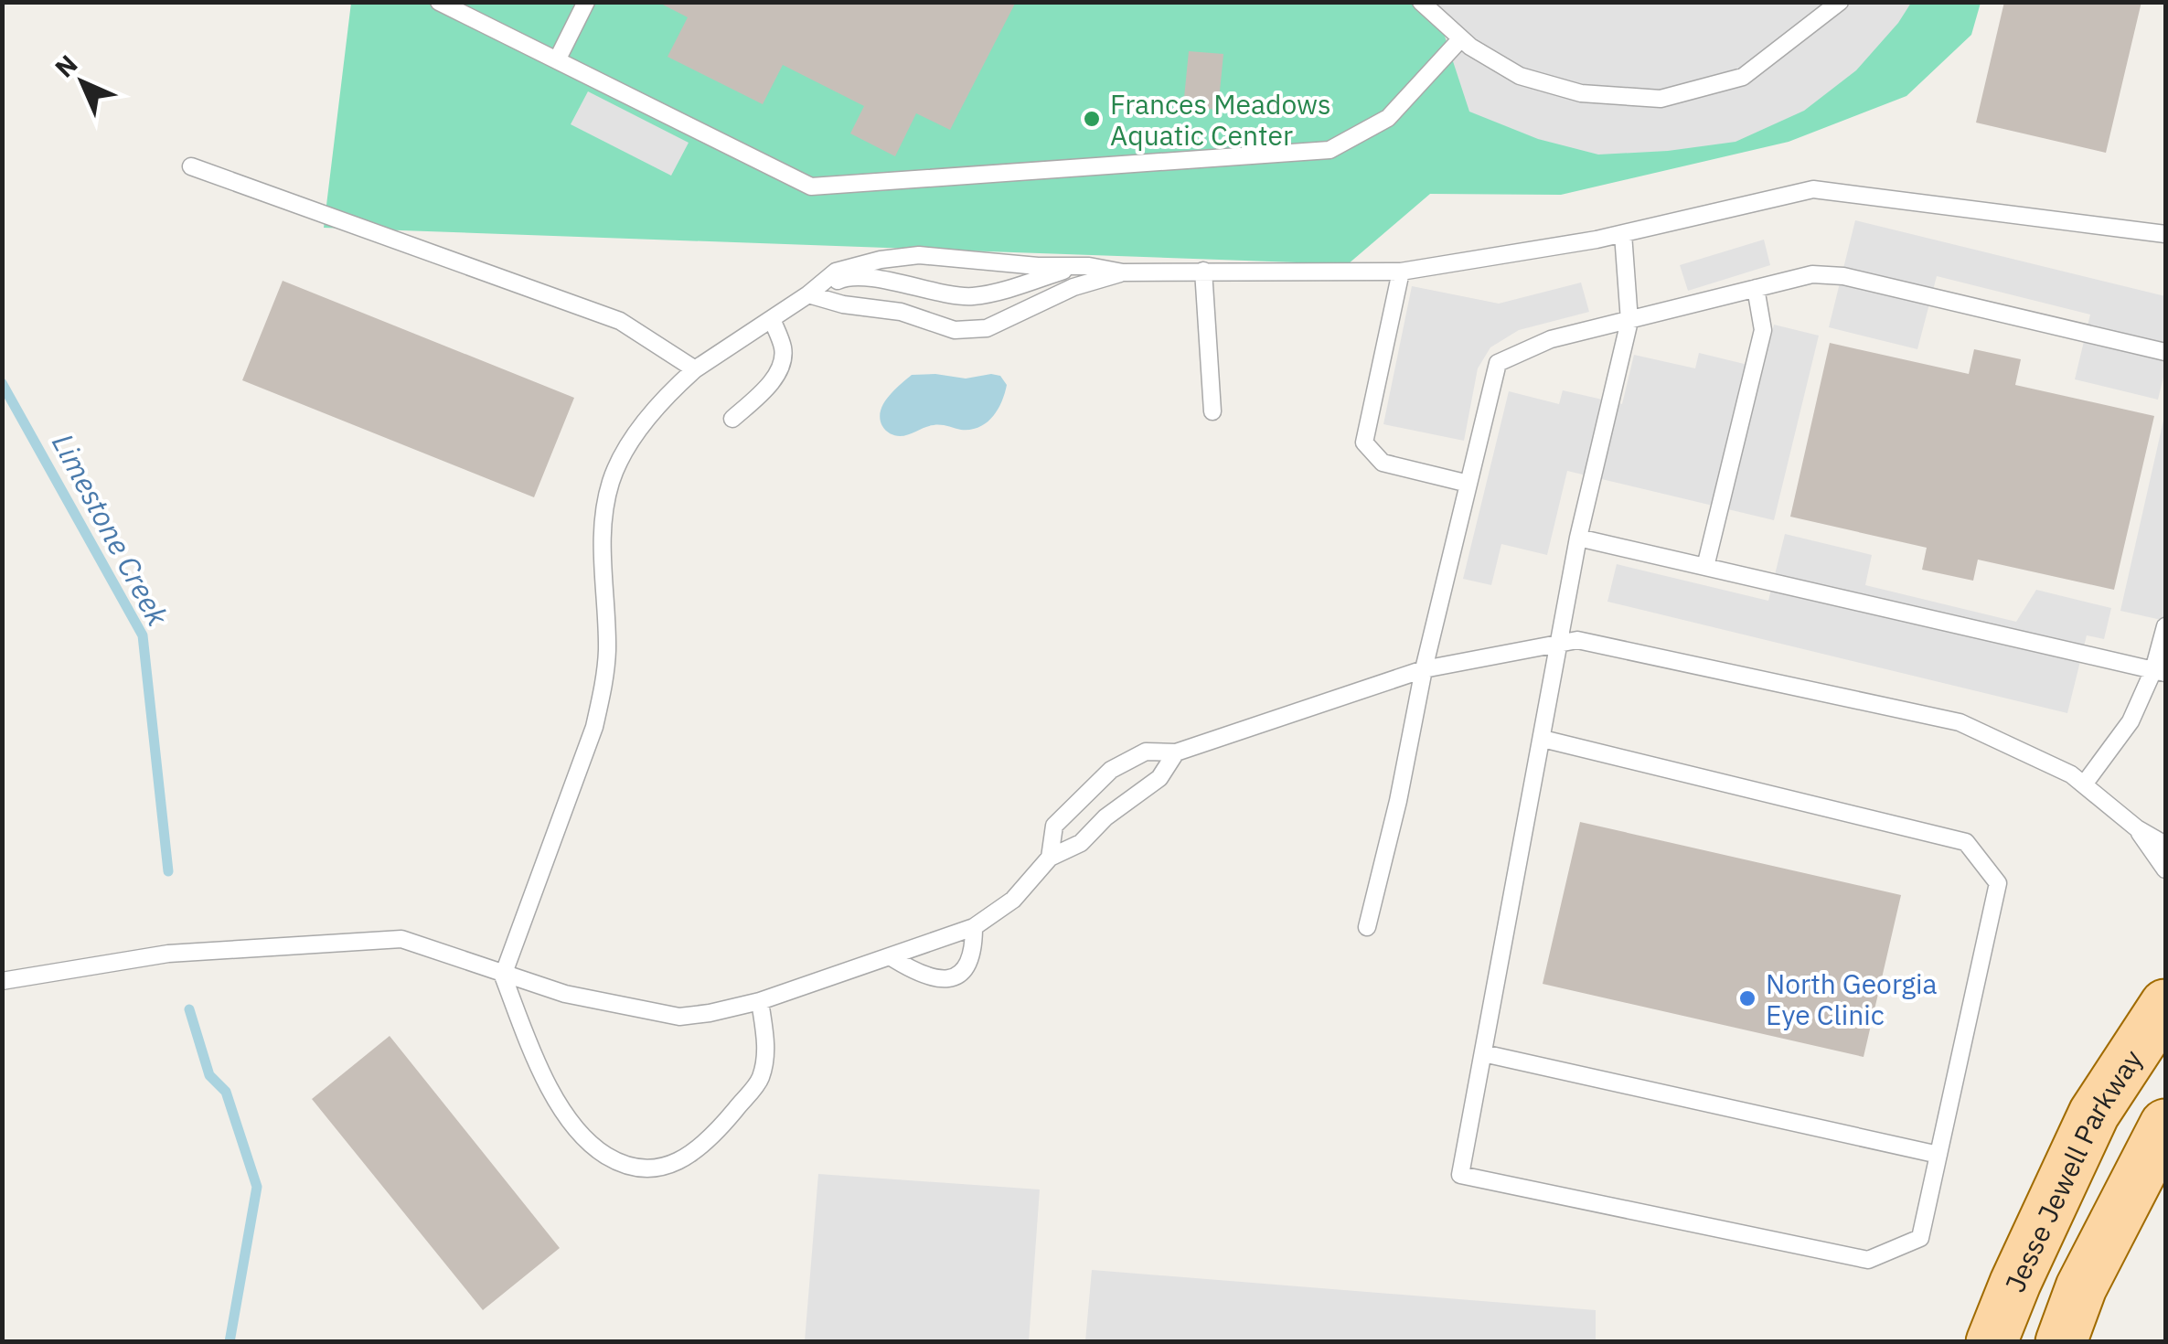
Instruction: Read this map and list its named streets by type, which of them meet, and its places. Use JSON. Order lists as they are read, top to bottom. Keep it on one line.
{"streets":{"main road":["Jesse Jewell Parkway"]},"water":["Limestone Creek"],"places":["Frances Meadows Aquatic Center","North Georgia Eye Clinic"],"north":"top left"}
